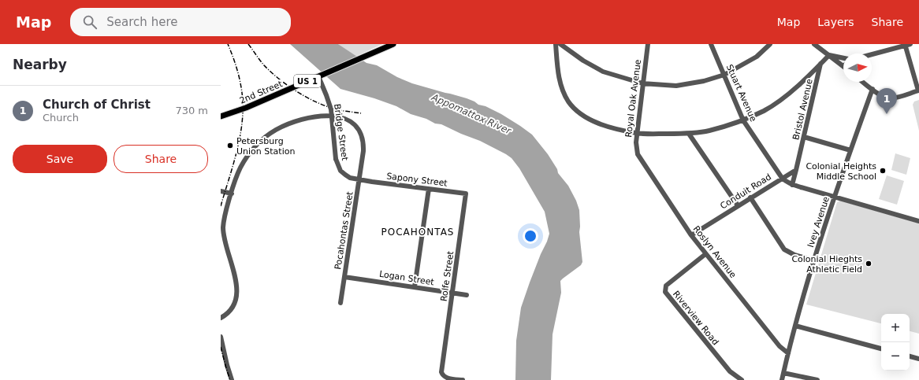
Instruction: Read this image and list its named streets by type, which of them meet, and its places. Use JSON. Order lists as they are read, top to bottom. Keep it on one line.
{"streets":{"main road":["US 1","2nd Street"],"street":["Stuart Avenue","Royal Oak Avenue","Bristol Avenue","Bridge Street","Sapony Street","Conduit Road","Ivey Avenue","Pocahontas Street","Roslyn Avenue","Rolfe Street","Logan Street","Riverview Road"]},"crossings":[["2nd Street","Bridge Street"],["Stuart Avenue","Conduit Road"],["Royal Oak Avenue","Roslyn Avenue"],["Bristol Avenue","Conduit Road"],["Bridge Street","Sapony Street"],["Bridge Street","Pocahontas Street"],["Sapony Street","Pocahontas Street"],["Sapony Street","Rolfe Street"],["Conduit Road","Ivey Avenue"],["Conduit Road","Roslyn Avenue"],["Ivey Avenue","Roslyn Avenue"],["Pocahontas Street","Logan Street"],["Roslyn Avenue","Riverview Road"],["Rolfe Street","Logan Street"]],"districts":["POCAHONTAS"],"water":["Appomattox River"],"places":["Petersburg Union Station","Colonial Heights Middle School","Colonial Hieghts Athletic Field"],"north":"right","page":{"header":"Map","search":"Search here","nav":["Map","Layers","Share"],"heading":"Nearby","list":[{"mark":"1","name":"Church of Christ","note":"Church","value":"730 m"}],"pins":"1","buttons":["Save","Share"],"map_buttons":["+","−"]}}
